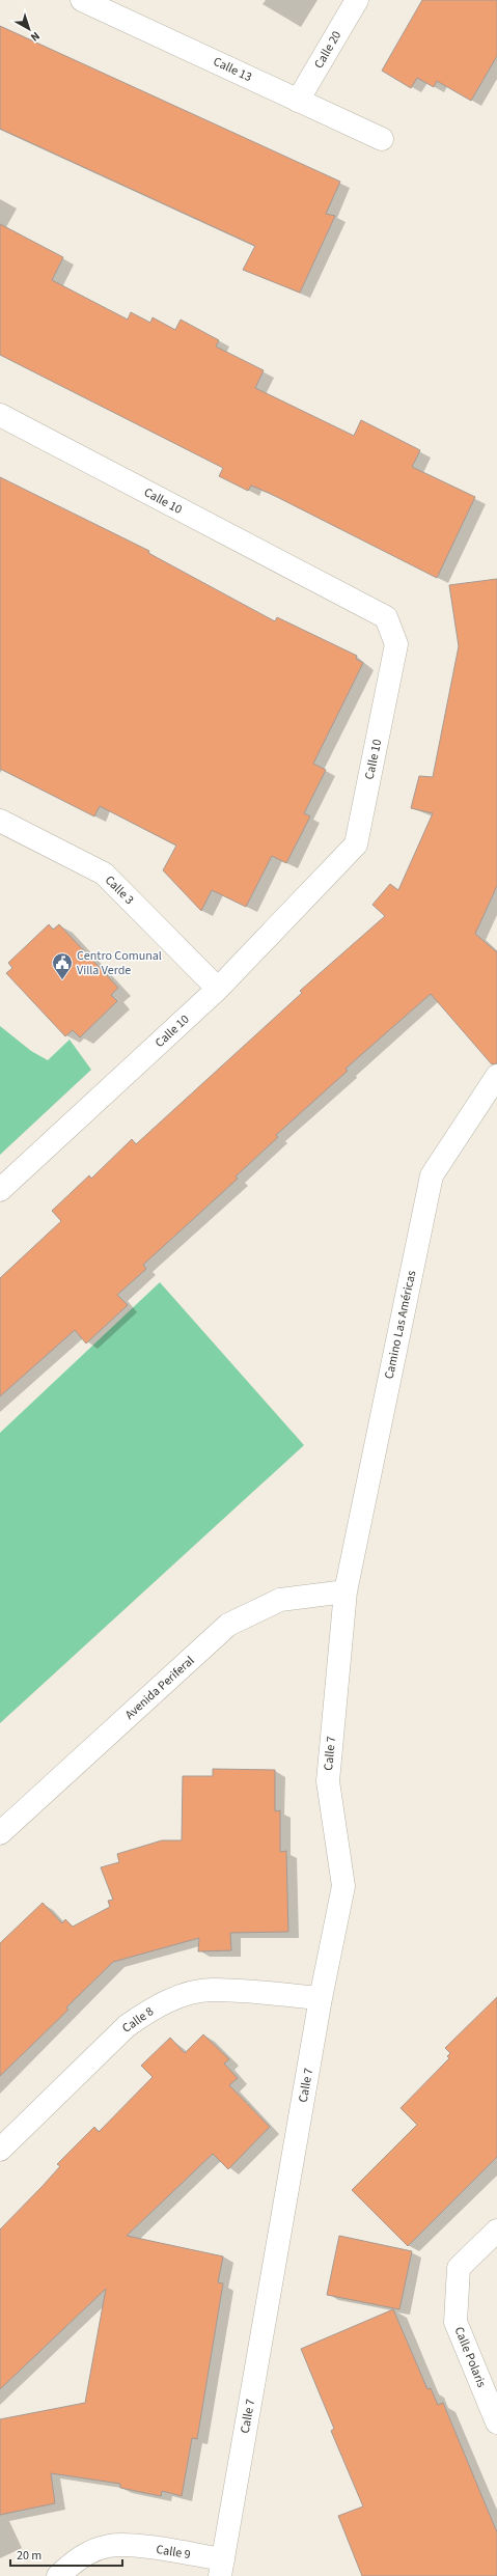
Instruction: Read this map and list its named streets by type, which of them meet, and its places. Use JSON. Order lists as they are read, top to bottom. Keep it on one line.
{"streets":{"street":["Calle 20","Calle 13","Calle 10","Calle 3","Camino Las Américas","Avenida Periferal","Calle 7","Calle 8","Calle Polaris","Calle 9"]},"crossings":[["Calle 20","Calle 13"],["Calle 10","Calle 3"],["Camino Las Américas","Avenida Periferal"],["Camino Las Américas","Calle 7"],["Avenida Periferal","Calle 7"],["Calle 7","Calle 8"],["Calle 7","Calle 9"]],"places":{"public building":["Centro Comunal Villa Verde"]},"scale_bar":"20 m","north":"bottom right"}
